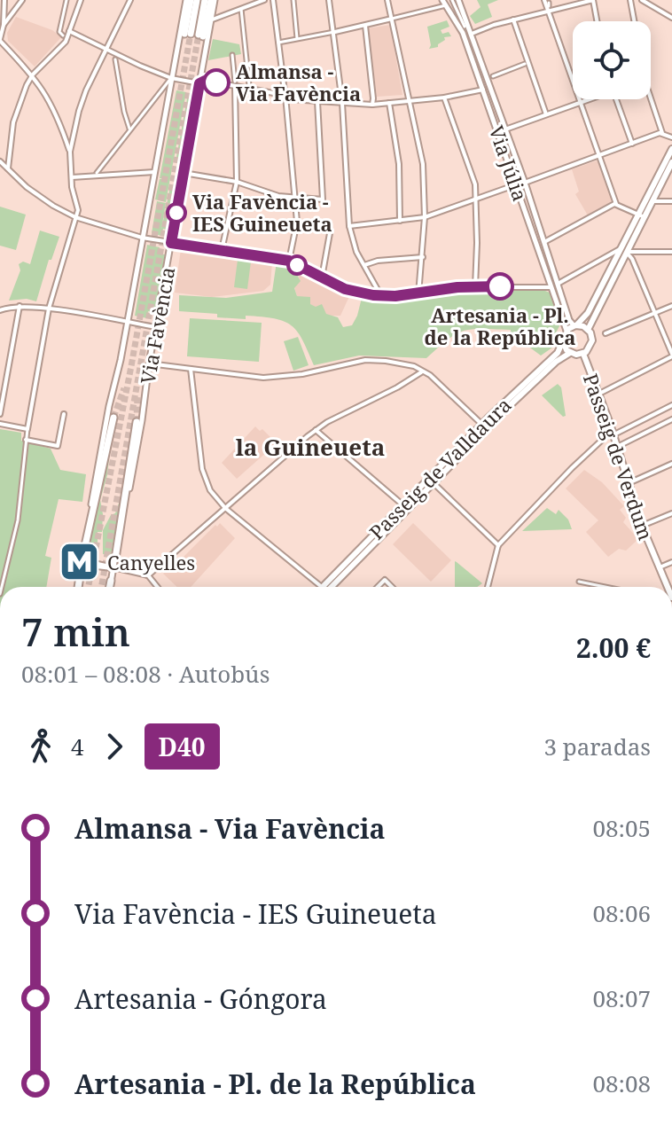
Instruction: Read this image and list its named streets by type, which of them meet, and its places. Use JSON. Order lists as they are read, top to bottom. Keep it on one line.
{"streets":{"main road":["Passeig de Verdum","Passeig de Valldaura"],"street":["Via Júlia","Via Favència"]},"crossings":[["Via Júlia","Passeig de Verdum"],["Via Júlia","Passeig de Valldaura"],["Passeig de Verdum","Passeig de Valldaura"]],"districts":["la Guineueta"],"places":{"other":["Almansa - Via Favència","Via Favència - IES Guineueta","Artesania - Pl. de la República"],"metro station":["Canyelles"]},"lines":["bus line D40"],"page":{"heading":["7 min","08:01 – 08:08 · Autobús","2.00 €"],"legs":["4","D40","3 paradas"],"list":[{"name":"Almansa - Via Favència","value":"08:05"},{"name":"Via Favència - IES Guineueta","value":"08:06"},{"name":"Artesania - Góngora","value":"08:07"},{"name":"Artesania - Pl. de la República","value":"08:08"}]}}
